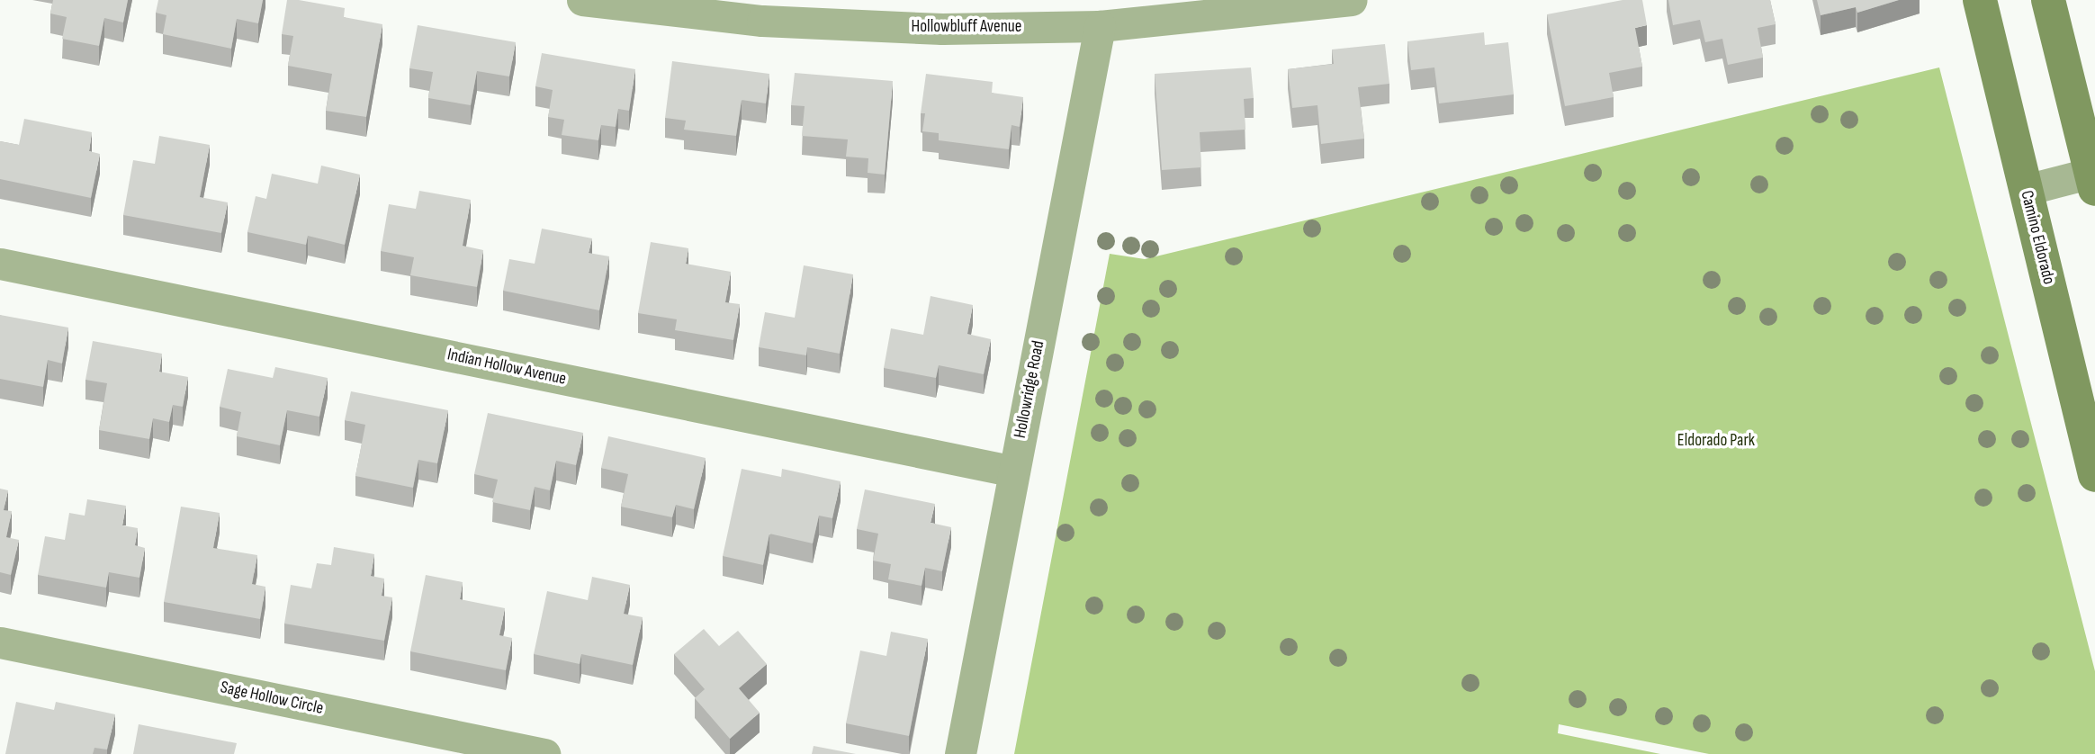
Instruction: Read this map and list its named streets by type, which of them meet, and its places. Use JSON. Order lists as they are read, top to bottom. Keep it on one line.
{"streets":{"main road":["Camino Eldorado"],"street":["Hollowbluff Avenue","Indian Hollow Avenue","Hollowridge Road","Sage Hollow Circle"]},"crossings":[["Hollowbluff Avenue","Hollowridge Road"],["Indian Hollow Avenue","Hollowridge Road"]],"parks":["Eldorado Park"]}
